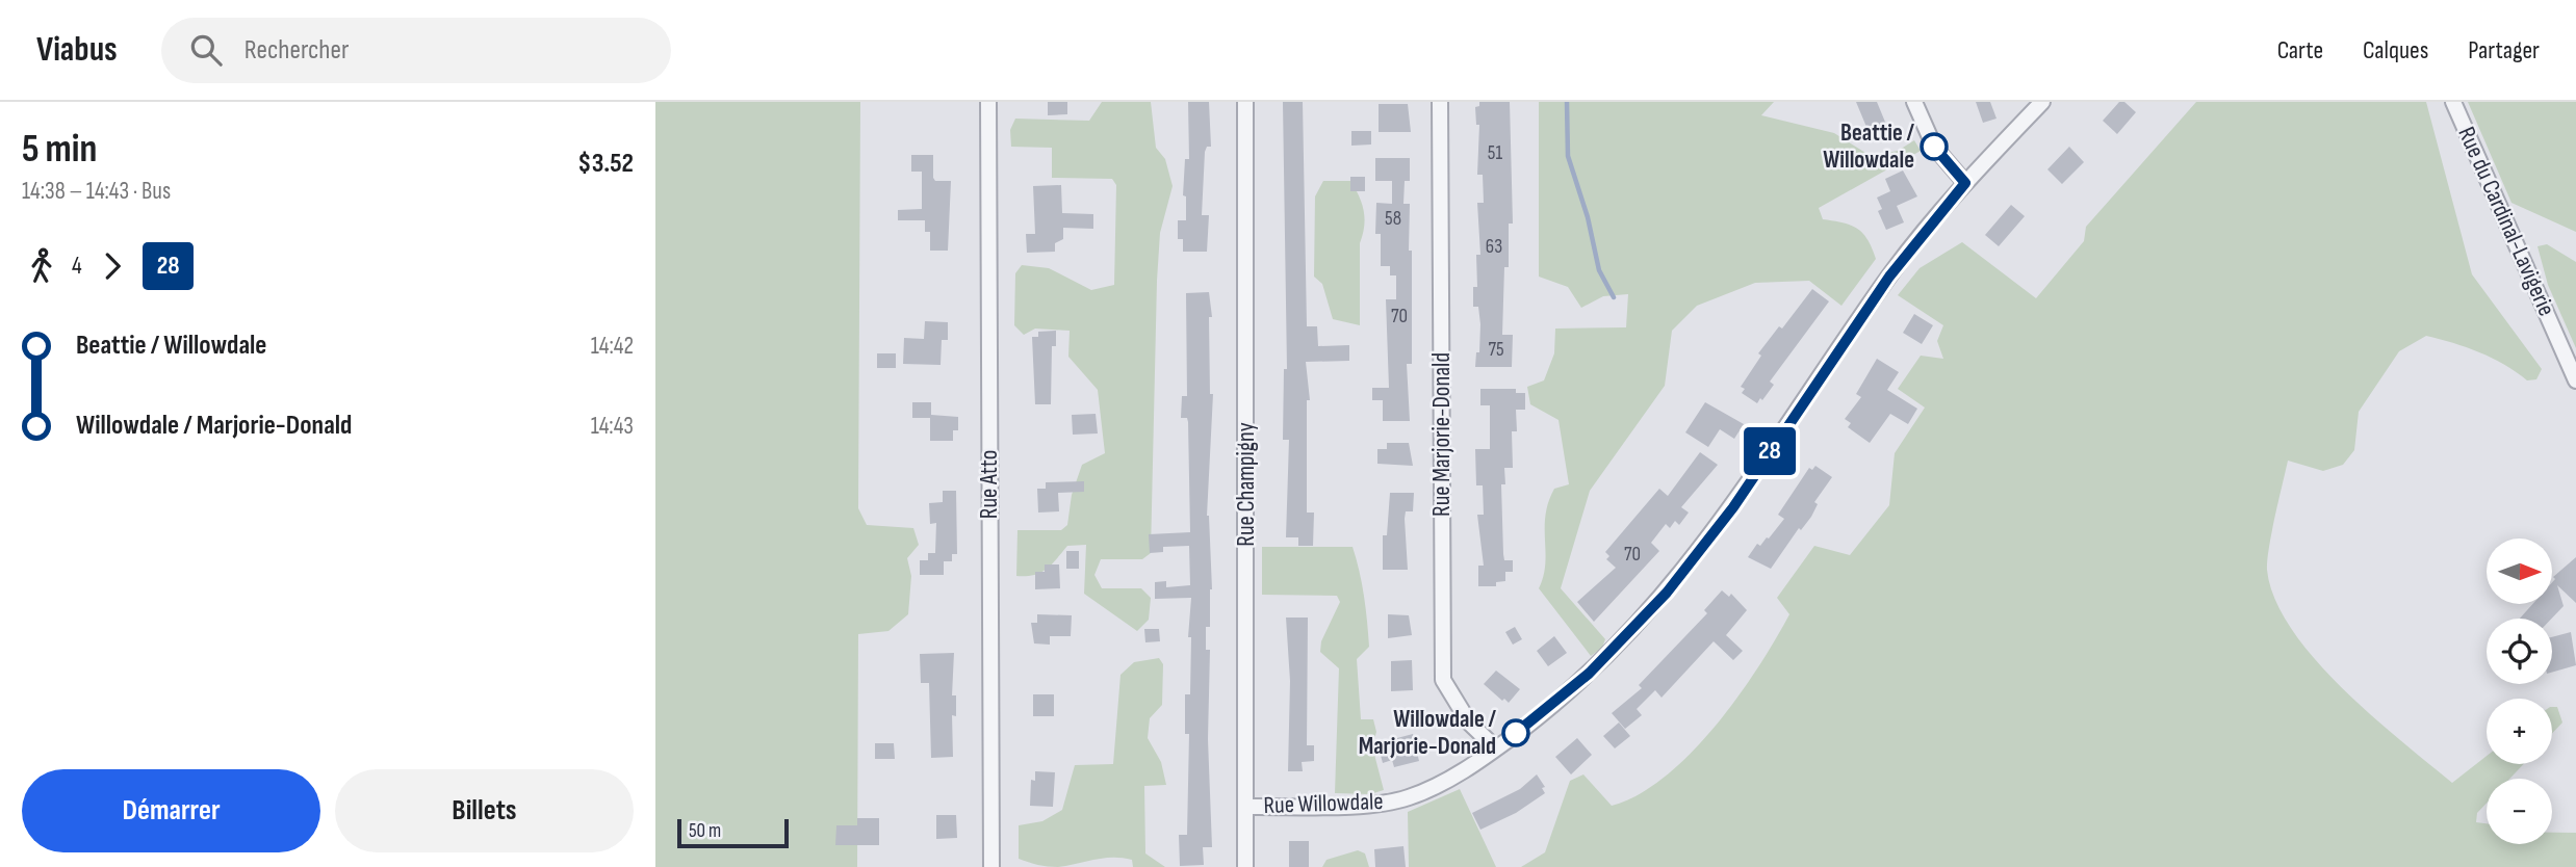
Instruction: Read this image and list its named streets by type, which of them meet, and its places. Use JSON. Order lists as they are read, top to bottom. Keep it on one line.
{"streets":{"street":["Rue du Cardinal-Lavigerie","Rue Marjorie-Donald","Rue Atto","Rue Champigny","Rue Willowdale"]},"crossings":[["Rue Marjorie-Donald","Rue Willowdale"],["Rue Champigny","Rue Willowdale"]],"places":["Beattie / Willowdale","Willowdale / Marjorie-Donald"],"lines":["bus line 28"],"house_numbers":["51","58","63","70","75","70"],"scale_bar":"50 m","north":"right","page":{"header":"Viabus","search":"Rechercher","nav":["Carte","Calques","Partager"],"heading":["5 min","14:38 – 14:43 · Bus","$3.52"],"on_map":"28","legs":["4","28"],"list":[{"name":"Beattie / Willowdale","value":"14:42"},{"name":"Willowdale / Marjorie-Donald","value":"14:43"}],"map_buttons":["+","−"],"buttons":["Démarrer","Billets"],"scale":"50 m"}}
